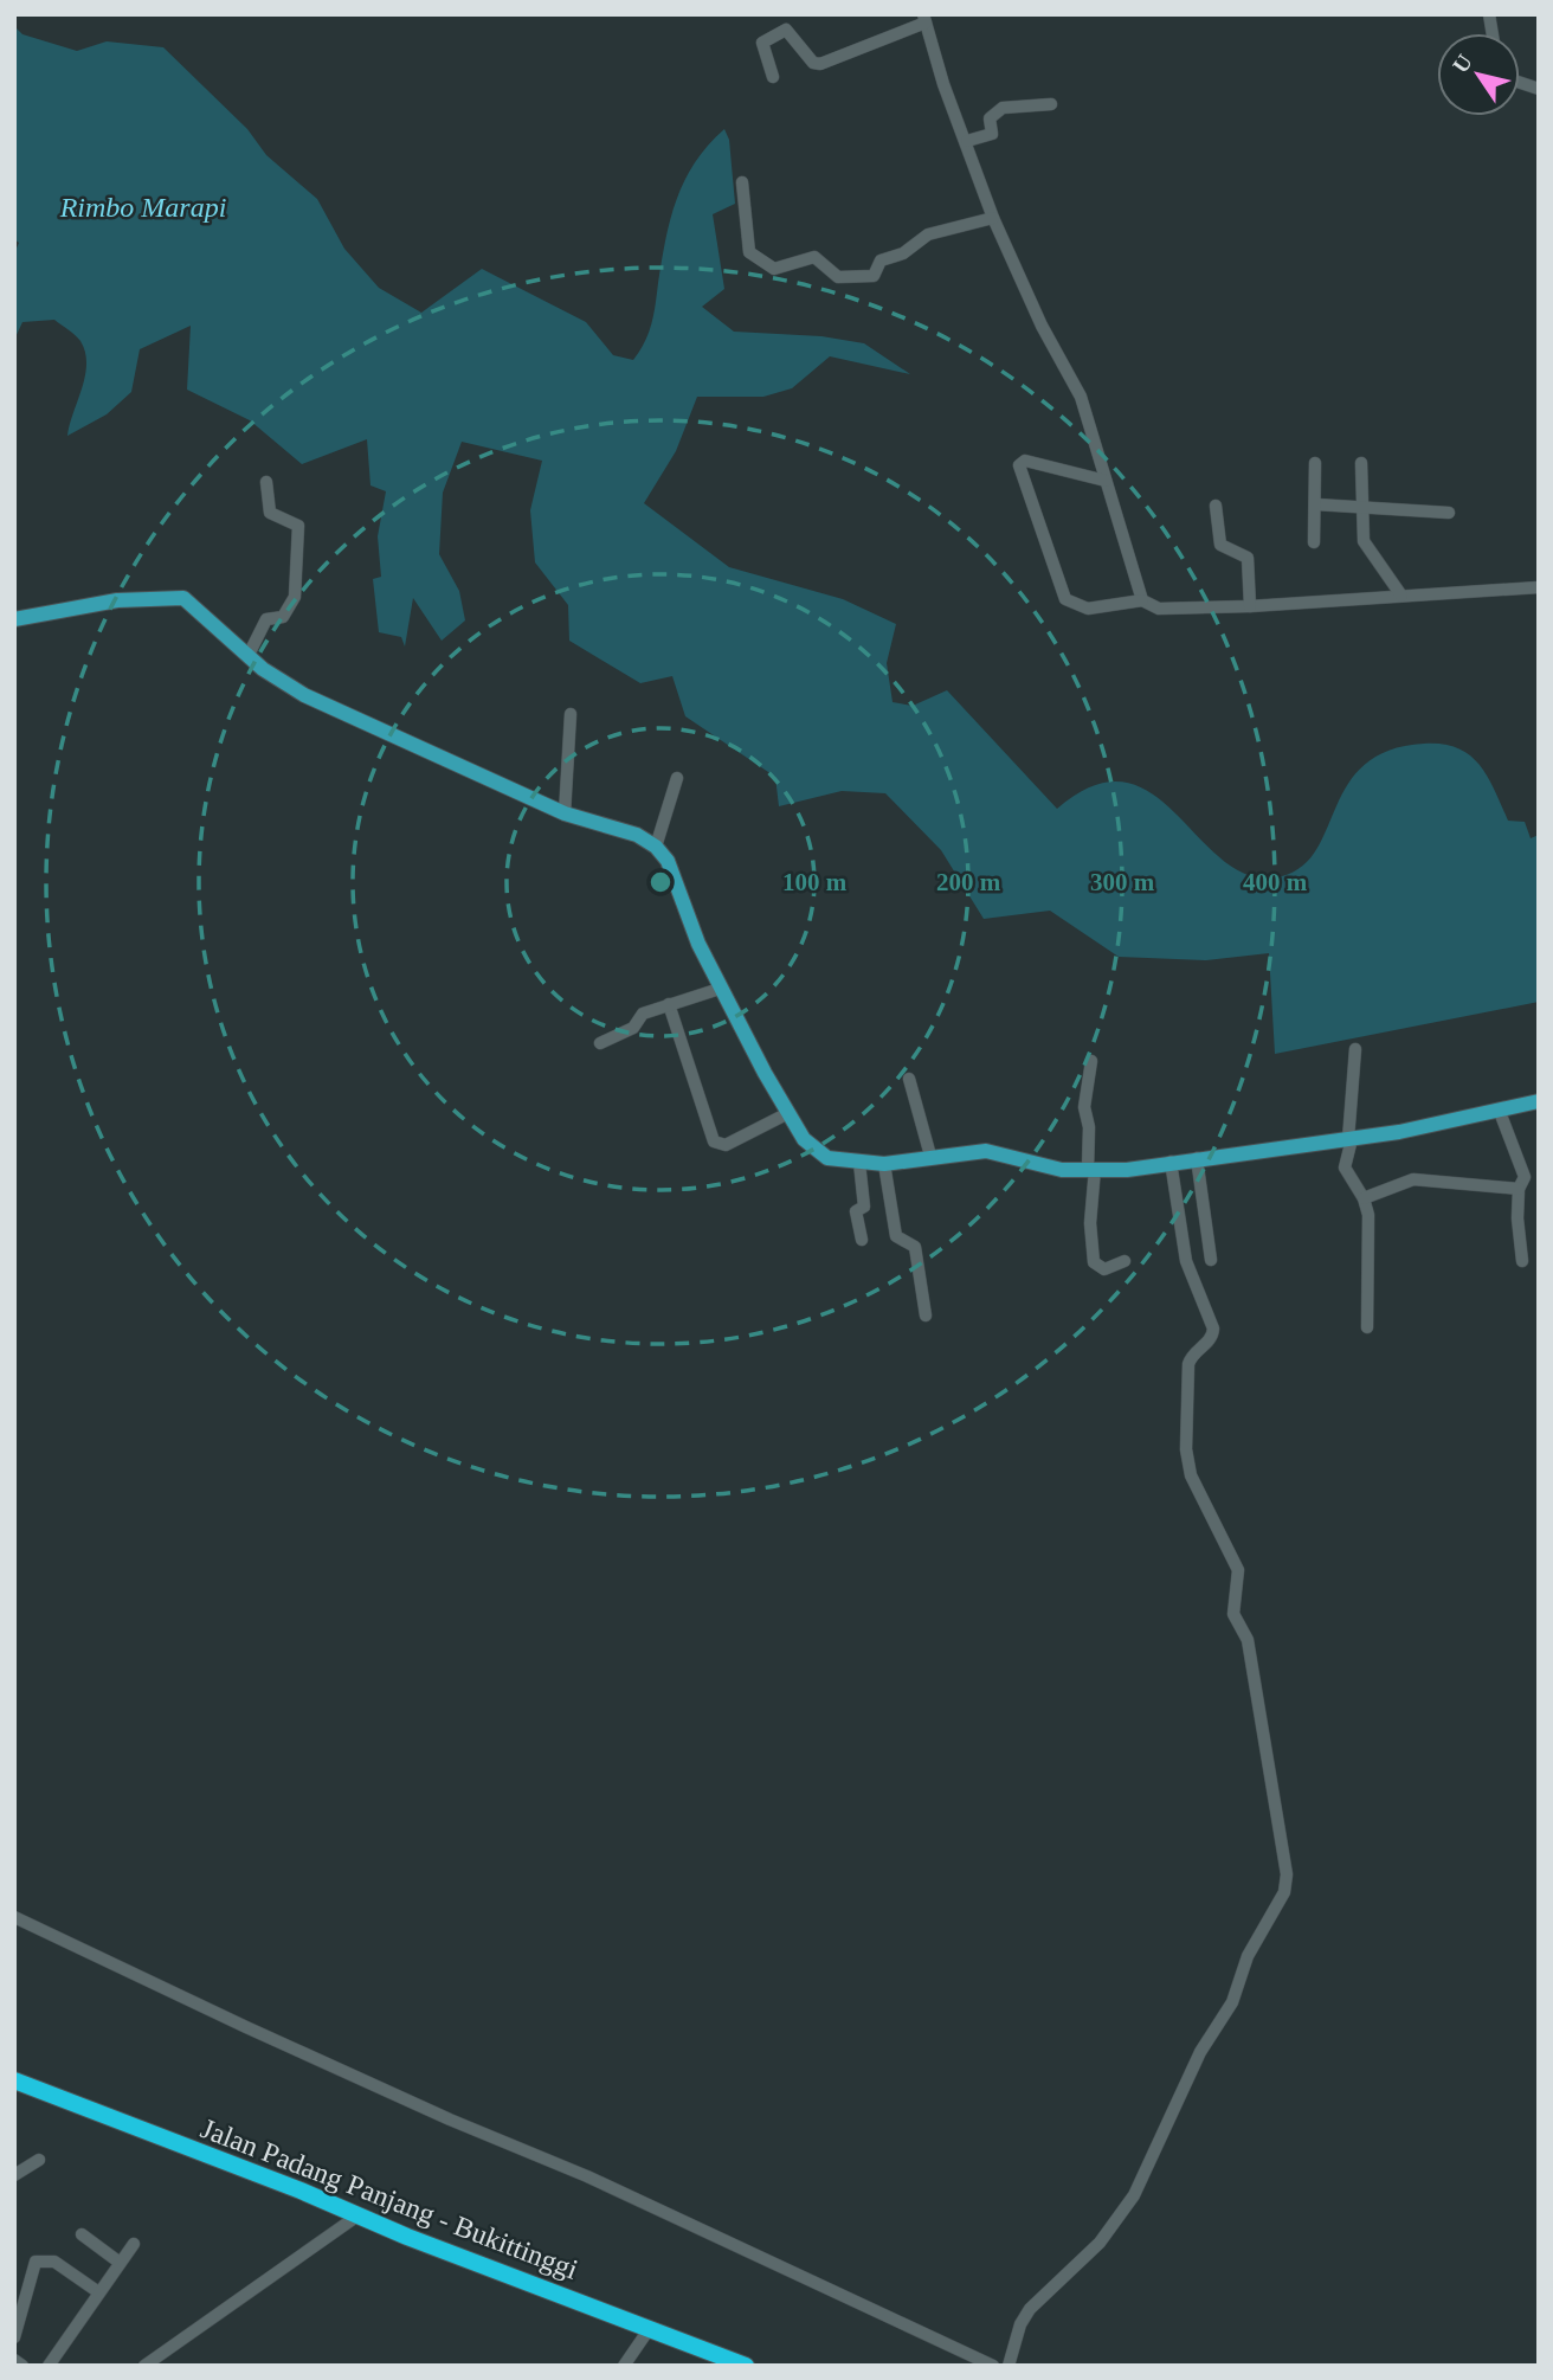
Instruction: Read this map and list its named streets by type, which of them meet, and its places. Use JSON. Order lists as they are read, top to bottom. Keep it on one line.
{"streets":{"highway":["Jalan Padang Panjang - Bukittinggi"]},"parks":["Rimbo Marapi"],"north":"top left","rings":["100 m","200 m","300 m","400 m"]}
